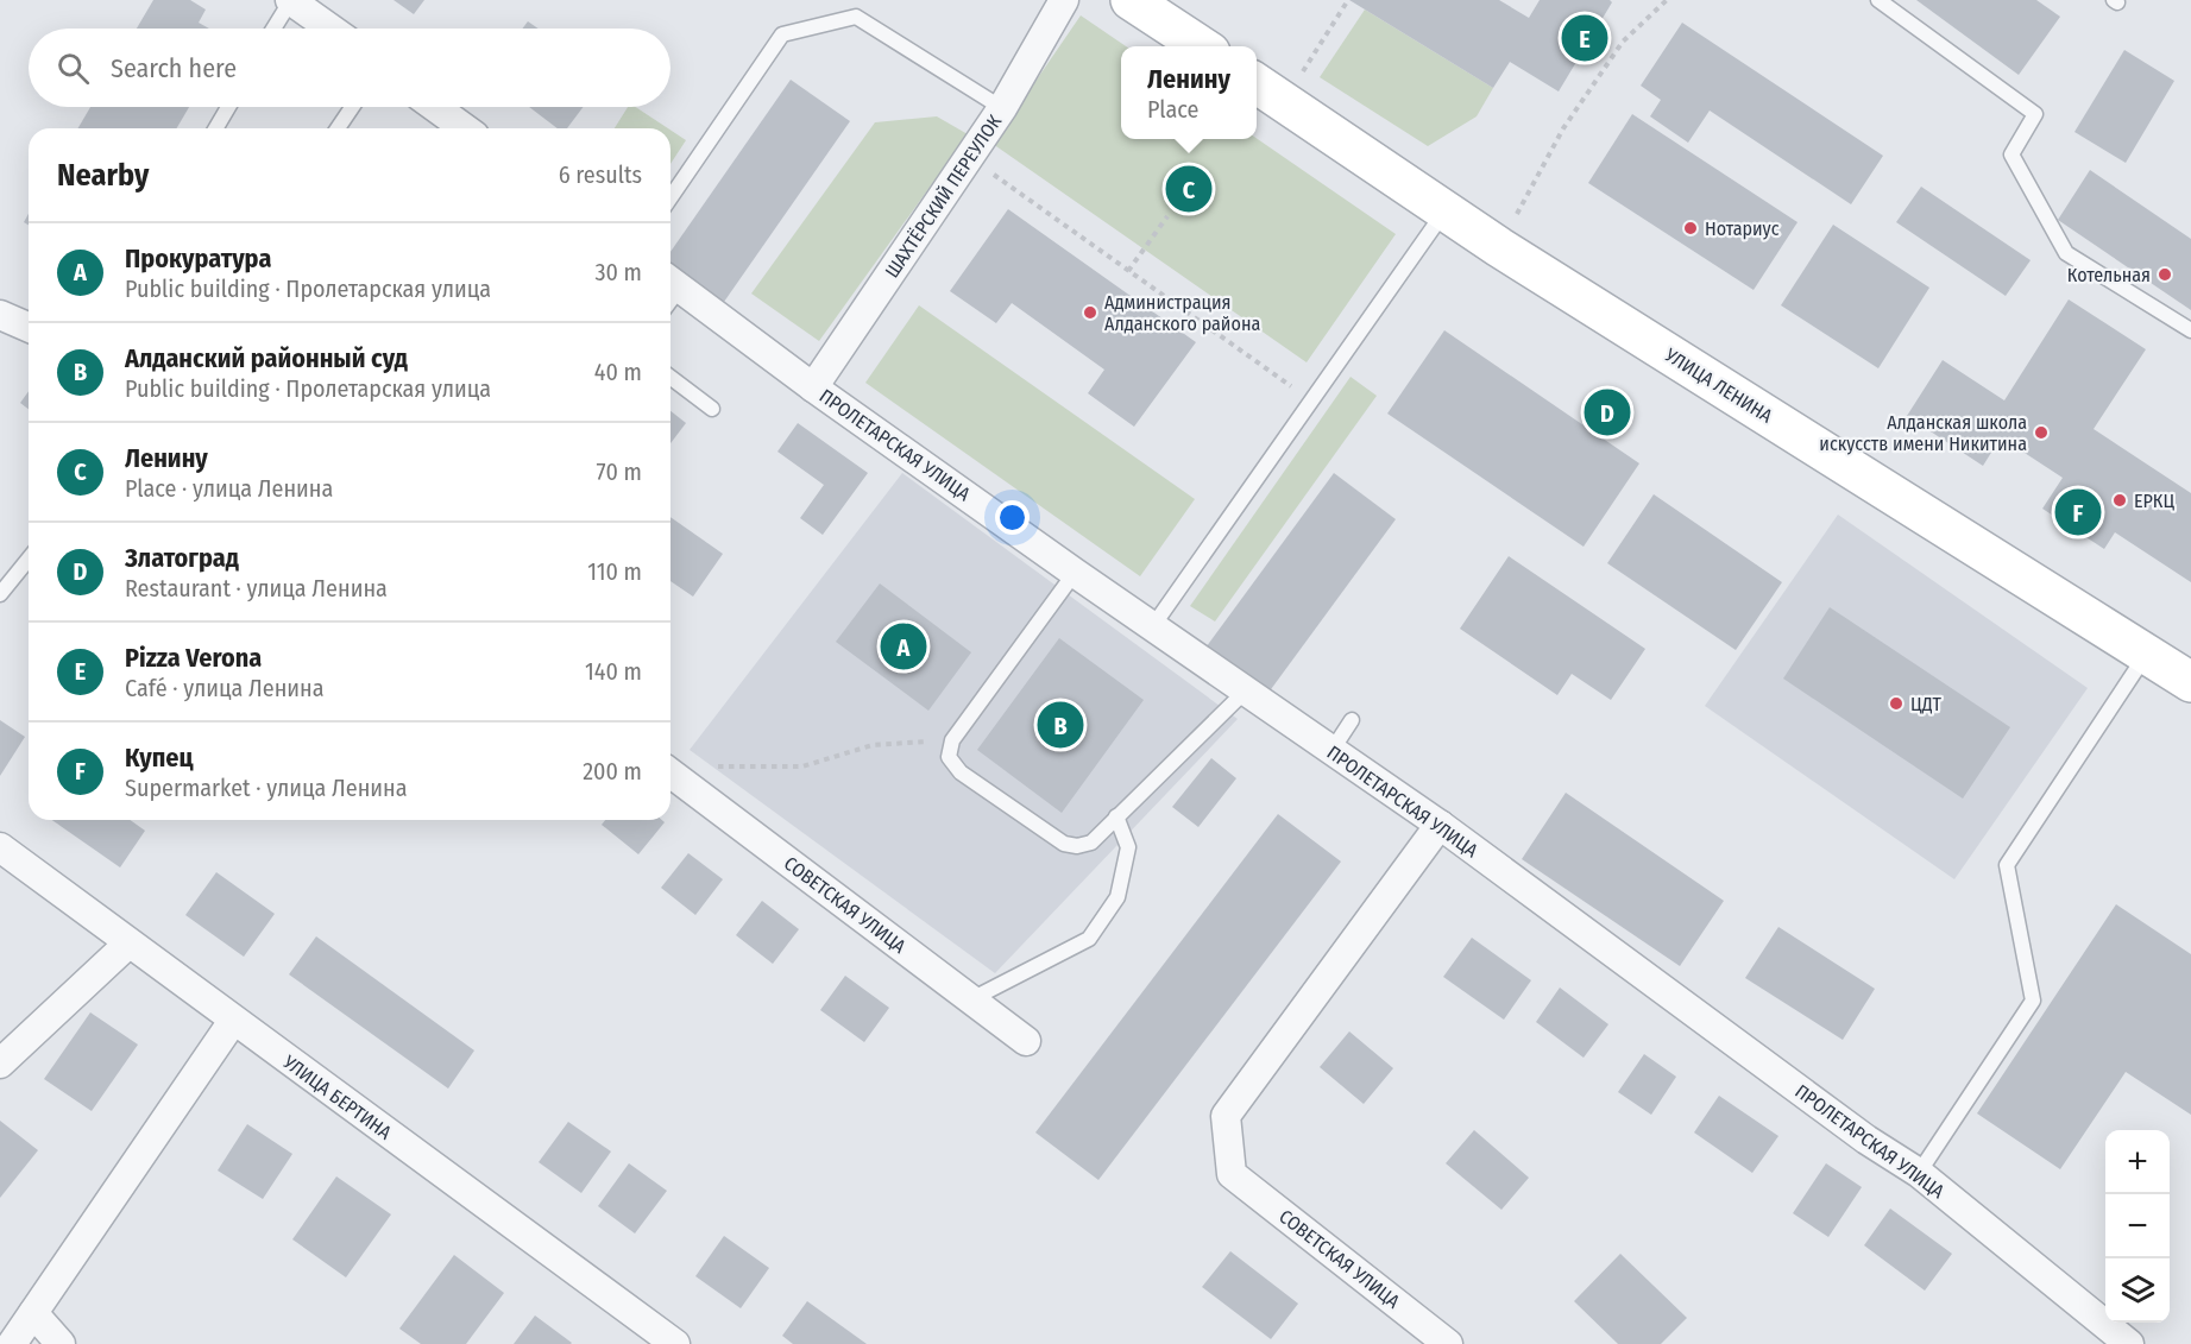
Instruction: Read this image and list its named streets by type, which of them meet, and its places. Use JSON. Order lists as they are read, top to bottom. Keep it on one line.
{"streets":{"main road":["УЛИЦА ЛЕНИНА"],"street":["ШАХТЁРСКИЙ ПЕРЕУЛОК","ПРОЛЕТАРСКАЯ УЛИЦА","СОВЕТСКАЯ УЛИЦА","УЛИЦА БЕРТИНА"]},"crossings":[["ШАХТЁРСКИЙ ПЕРЕУЛОК","ПРОЛЕТАРСКАЯ УЛИЦА"],["ПРОЛЕТАРСКАЯ УЛИЦА","СОВЕТСКАЯ УЛИЦА"]],"places":["Нотариус","Котельная","Администрация Алданского района","Алданская школа искусств имени Никитина","ЕРКЦ","ЦДТ"],"page":{"pins":["E","C","D","F","A","B"],"search":"Search here","popup":["Ленину","Place"],"heading":["Nearby","6 results"],"list":[{"mark":"A","name":"Прокуратура","note":"Public building · Пролетарская улица","value":"30 m"},{"mark":"B","name":"Алданский районный суд","note":"Public building · Пролетарская улица","value":"40 m"},{"mark":"C","name":"Ленину","note":"Place · улица Ленина","value":"70 m"},{"mark":"D","name":"Златоград","note":"Restaurant · улица Ленина","value":"110 m"},{"mark":"E","name":"Pizza Verona","note":"Café · улица Ленина","value":"140 m"},{"mark":"F","name":"Купец","note":"Supermarket · улица Ленина","value":"200 m"}],"map_buttons":["+","−"]}}
